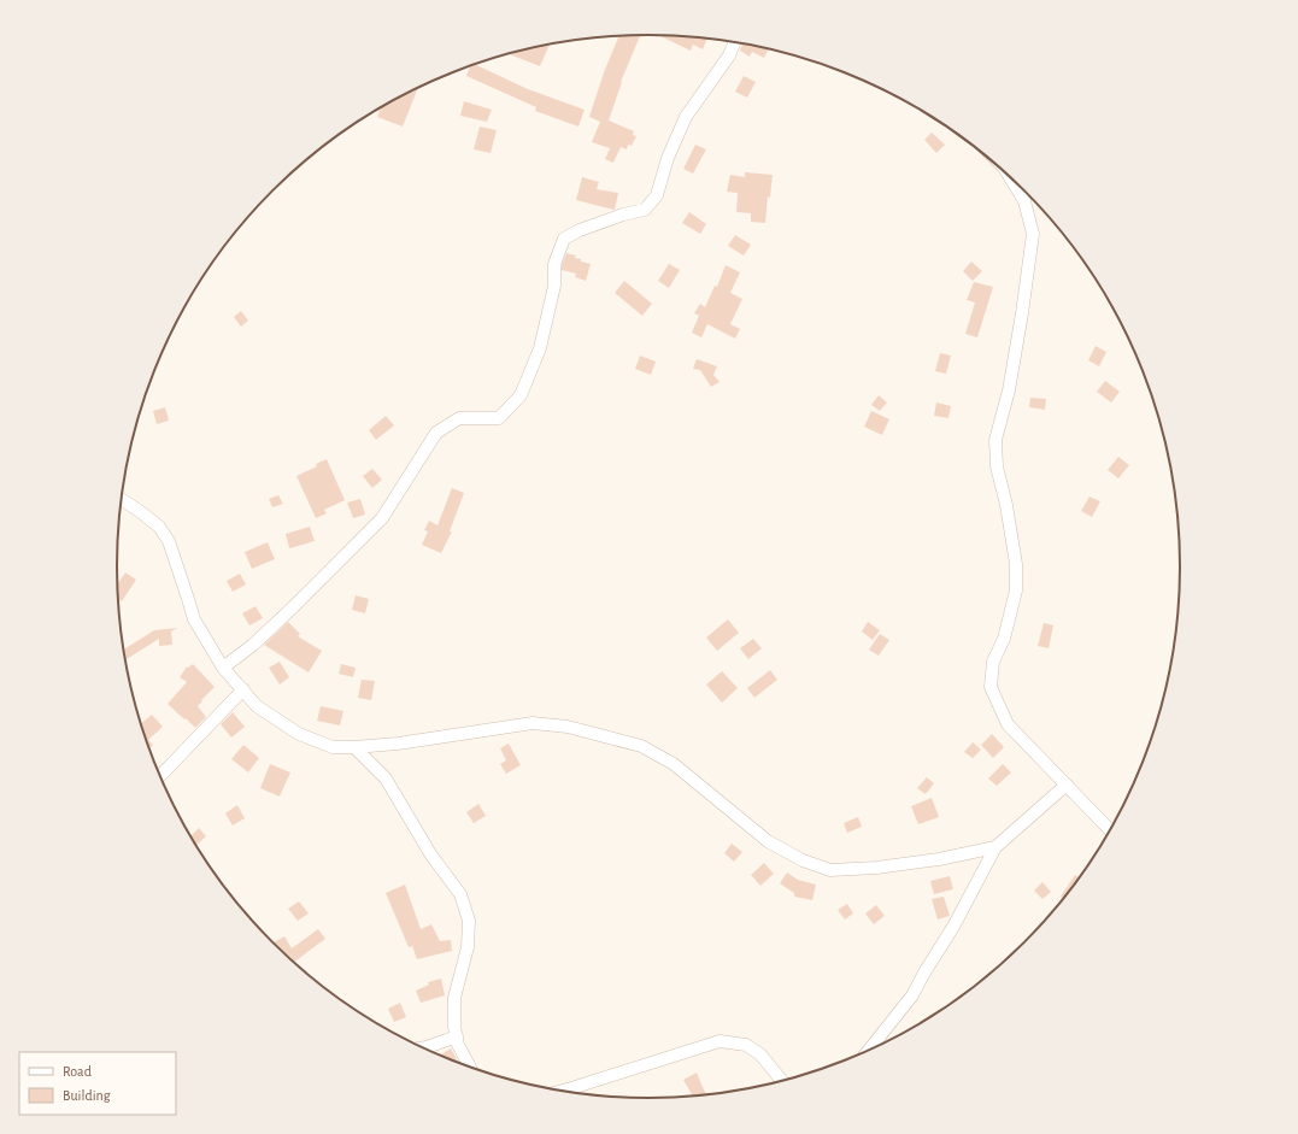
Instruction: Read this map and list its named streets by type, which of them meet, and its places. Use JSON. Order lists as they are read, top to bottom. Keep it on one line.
{"legend":["Road","Building"]}
